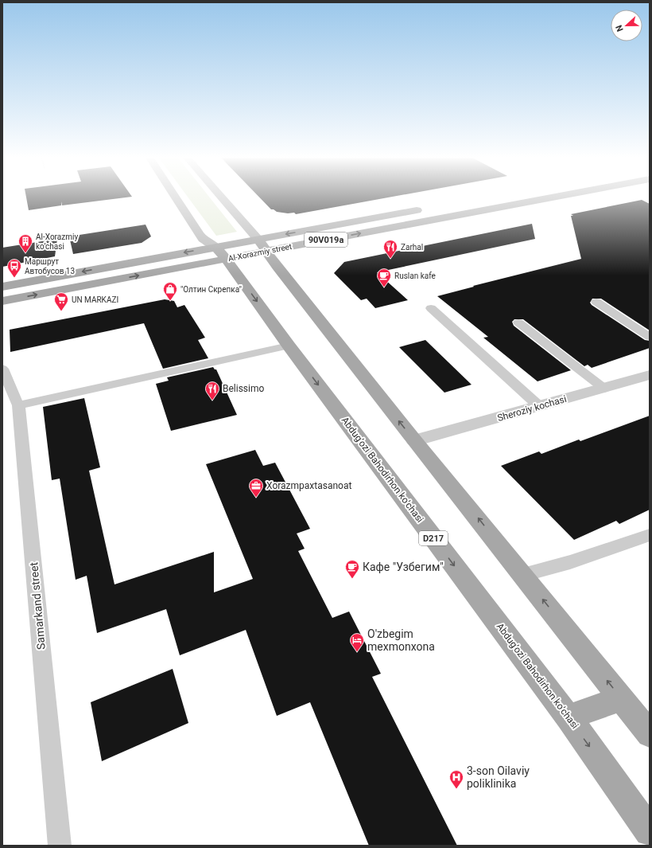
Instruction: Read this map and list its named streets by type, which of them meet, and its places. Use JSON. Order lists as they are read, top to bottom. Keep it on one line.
{"streets":{"main road":["90V019a","Al-Xorazmiy street","Abdug’ozi Bahodirhon ko’chasi","D217"],"street":["Sheroziy kochasi"],"lane":["Samarkand street"]},"crossings":[["90V019a","Al-Xorazmiy street"],["90V019a","Abdug’ozi Bahodirhon ko’chasi"],["Al-Xorazmiy street","Abdug’ozi Bahodirhon ko’chasi"]],"places":{"building":["Al-Xorazmiy ko’chasi"],"restaurant":["Zarhal","Belissimo"],"bus stop":["Маршрут Автобусов 13"],"cafe":["Ruslan kafe","Кафе \"Узбегим\""],"shop":["\"Олтин Скрепка\""],"supermarket":["UN MARKAZI"],"office":["Xorazmpaxtasanoat"],"hotel":["O'zbegim mexmonxona"],"hospital":["3-son Oilaviy poliklinika"]},"north":"left"}
